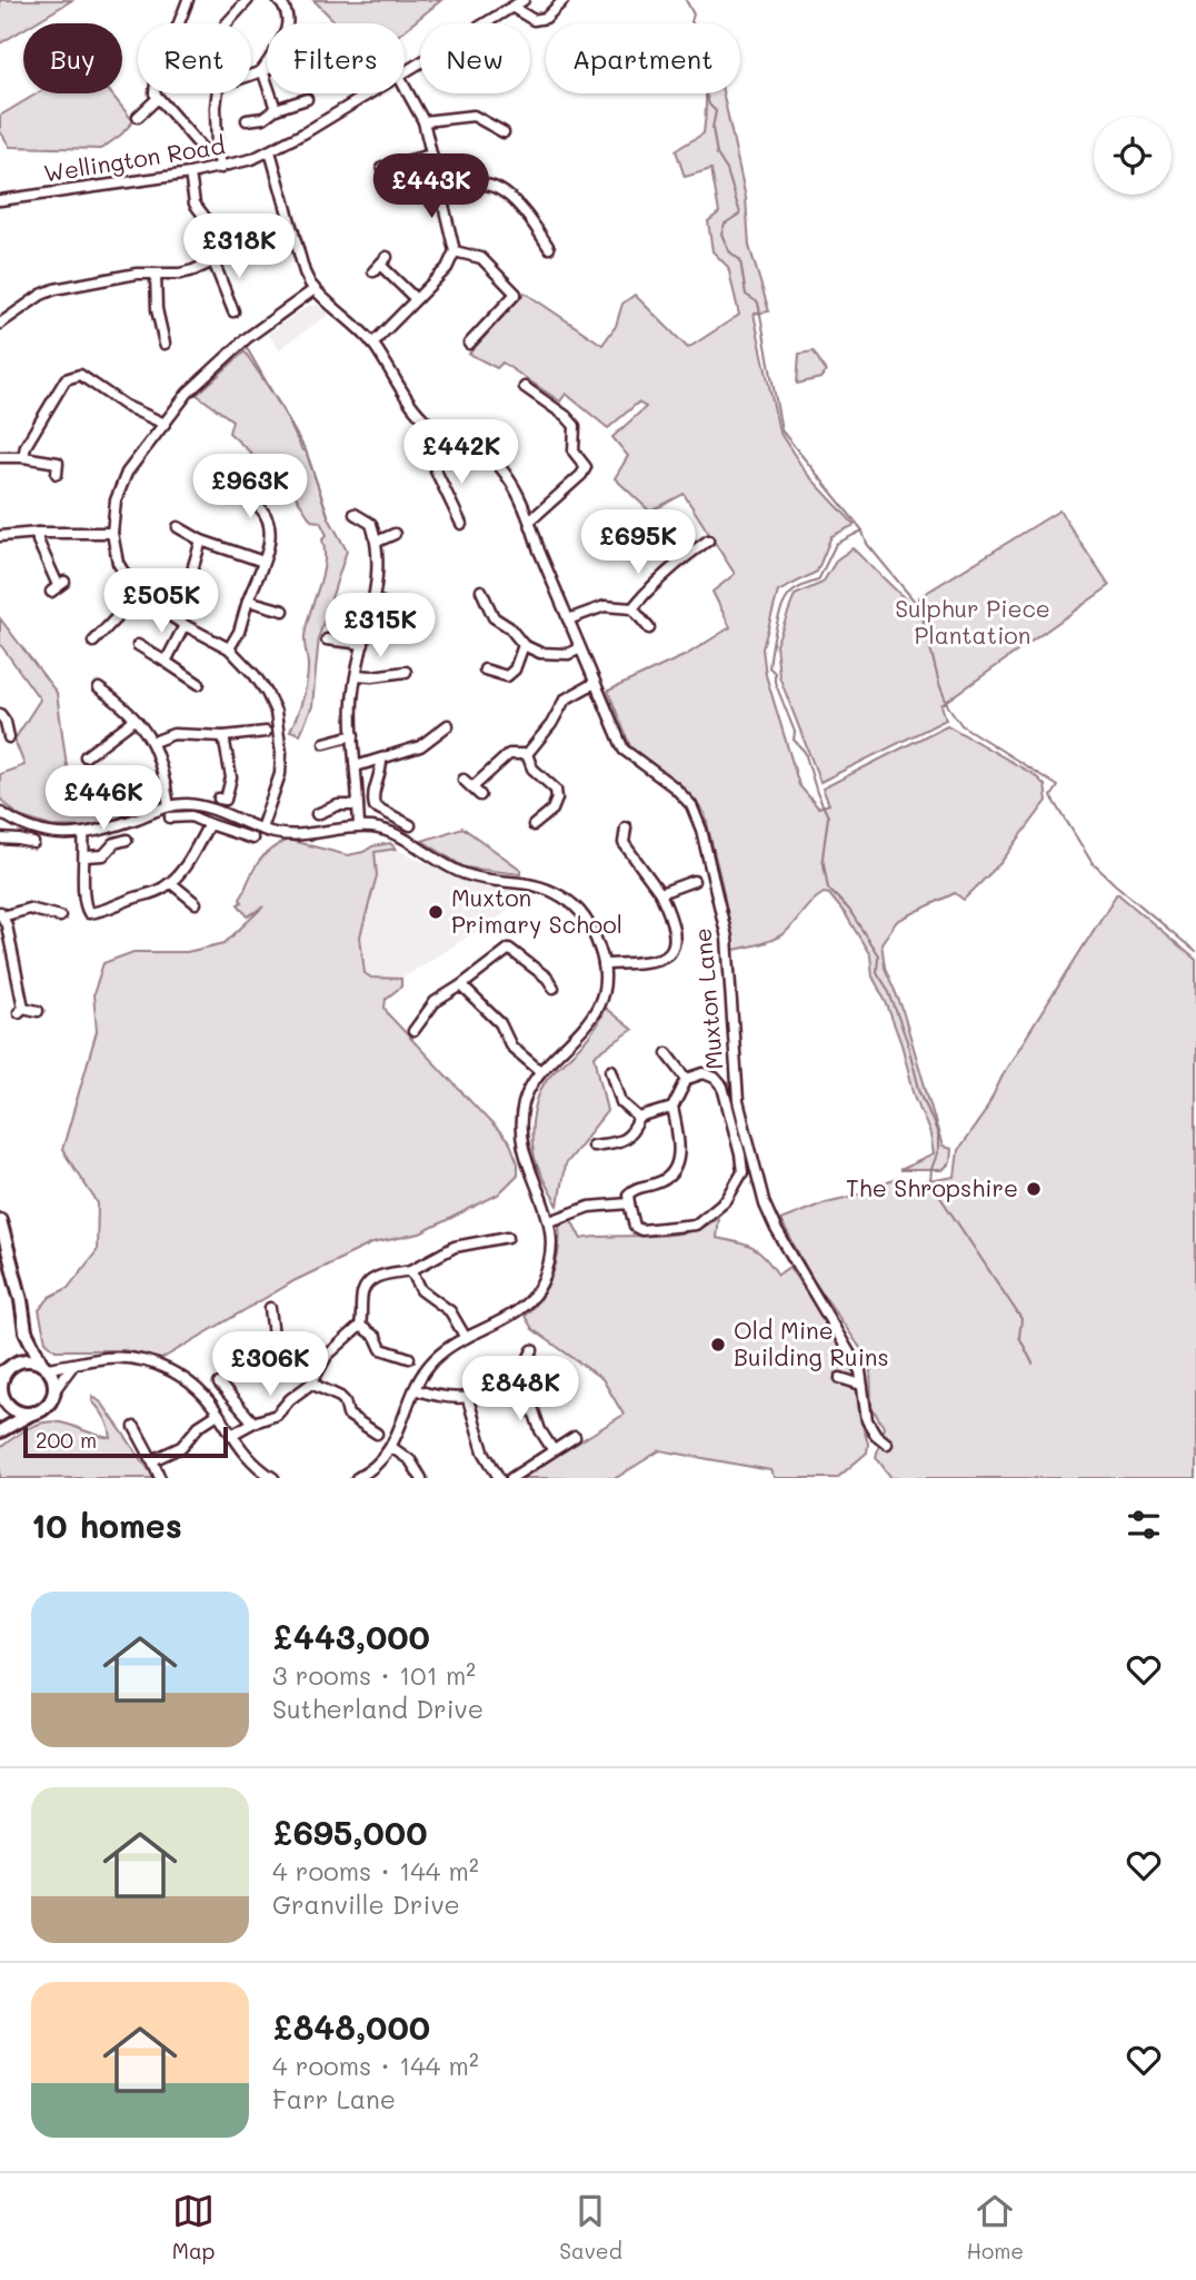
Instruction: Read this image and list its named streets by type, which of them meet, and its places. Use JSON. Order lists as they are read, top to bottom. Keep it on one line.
{"streets":{"street":["Wellington Road","Muxton Lane"]},"crossings":[["Wellington Road","Muxton Lane"]],"parks":["Sulphur Piece Plantation"],"places":["Muxton Primary School","The Shropshire","Old Mine Building Ruins"],"scale_bar":"200 m","page":{"chip":["Buy","Rent","Filters","New","Apartment"],"price":["£443K","£318K","£442K","£963K","£695K","£505K","£315K","£446K","£306K","£848K"],"scale":"200 m","heading":"10 homes","list":[{"name":"£443,000","note":"3 rooms · 101 m² · Sutherland Drive"},{"name":"£695,000","note":"4 rooms · 144 m² · Granville Drive"},{"name":"£848,000","note":"4 rooms · 144 m² · Farr Lane"}],"tabs":["Map","Saved","Home"]}}
